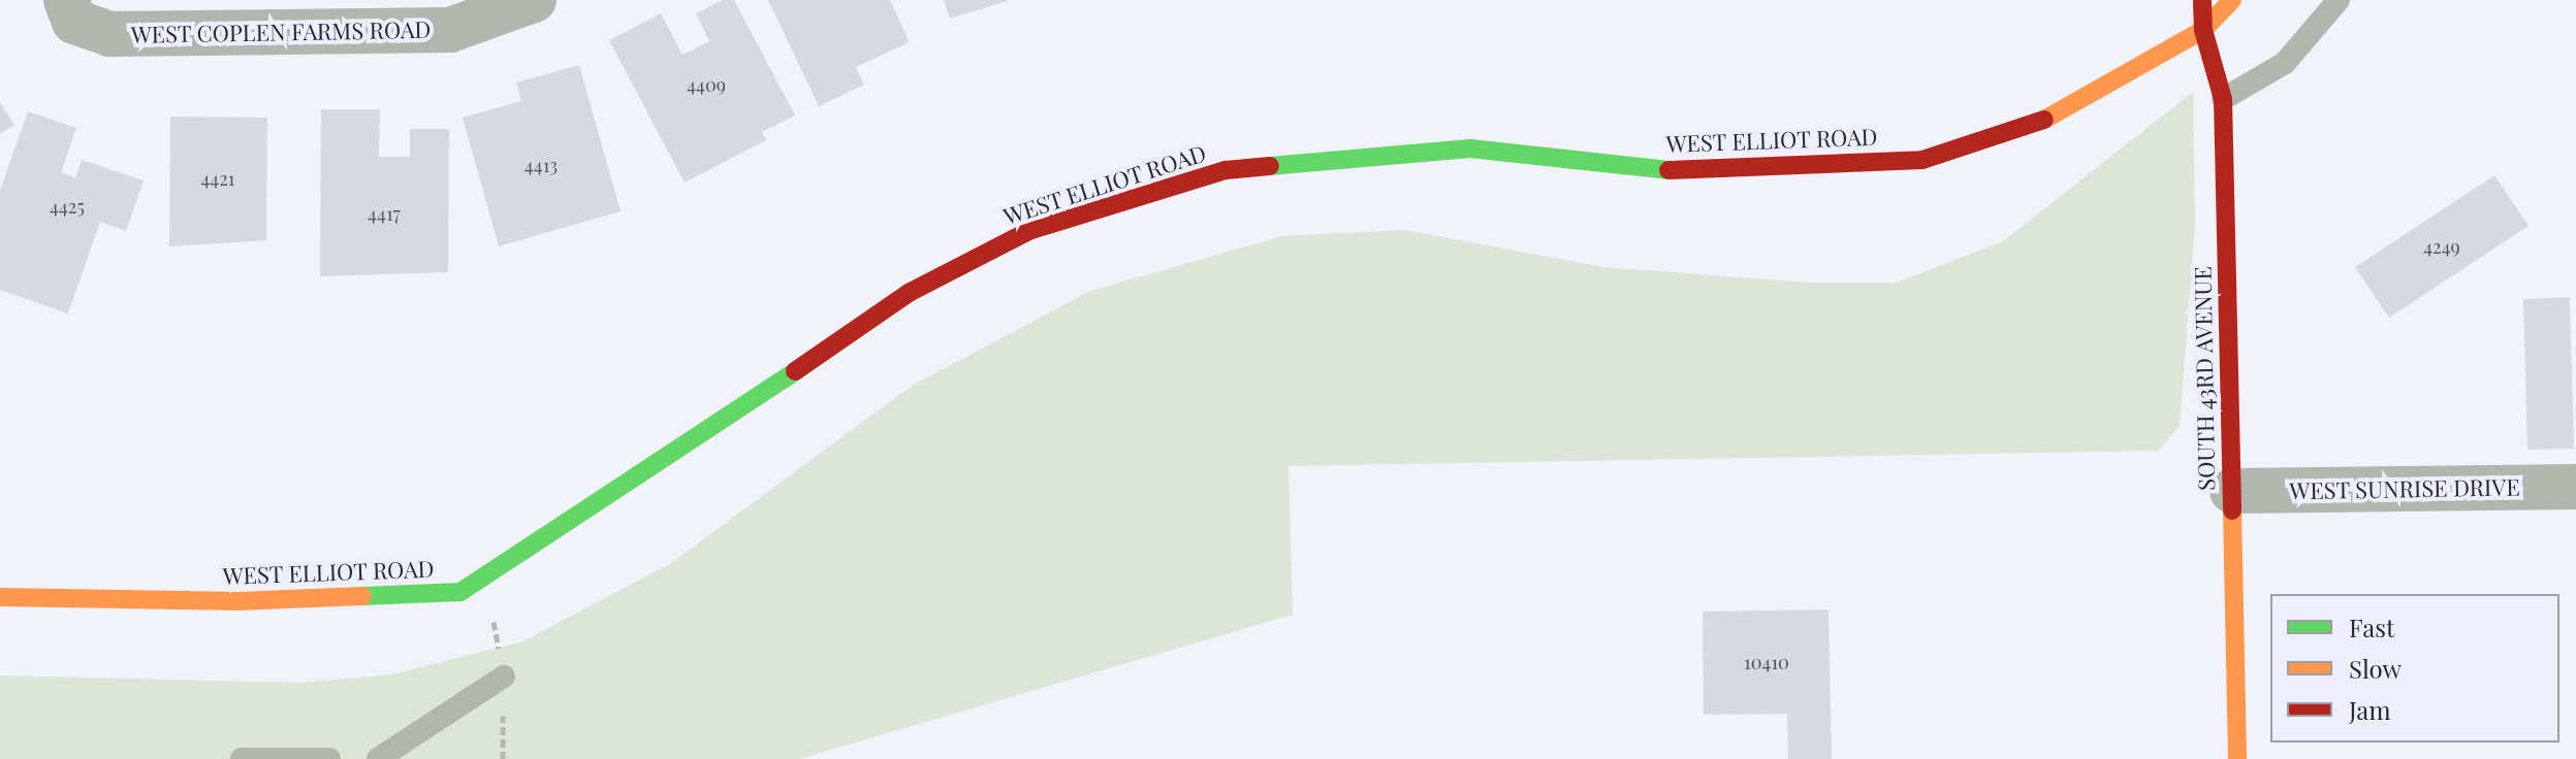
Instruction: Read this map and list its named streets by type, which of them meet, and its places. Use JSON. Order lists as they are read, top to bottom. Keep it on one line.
{"streets":{"street":["WEST COPLEN FARMS ROAD","WEST ELLIOT ROAD","SOUTH 43RD AVENUE","WEST SUNRISE DRIVE"]},"crossings":[["WEST ELLIOT ROAD","SOUTH 43RD AVENUE"],["SOUTH 43RD AVENUE","WEST SUNRISE DRIVE"]],"house_numbers":["4409","4413","4421","4425","4417","4249","10410"],"legend":["Fast","Slow","Jam"]}
